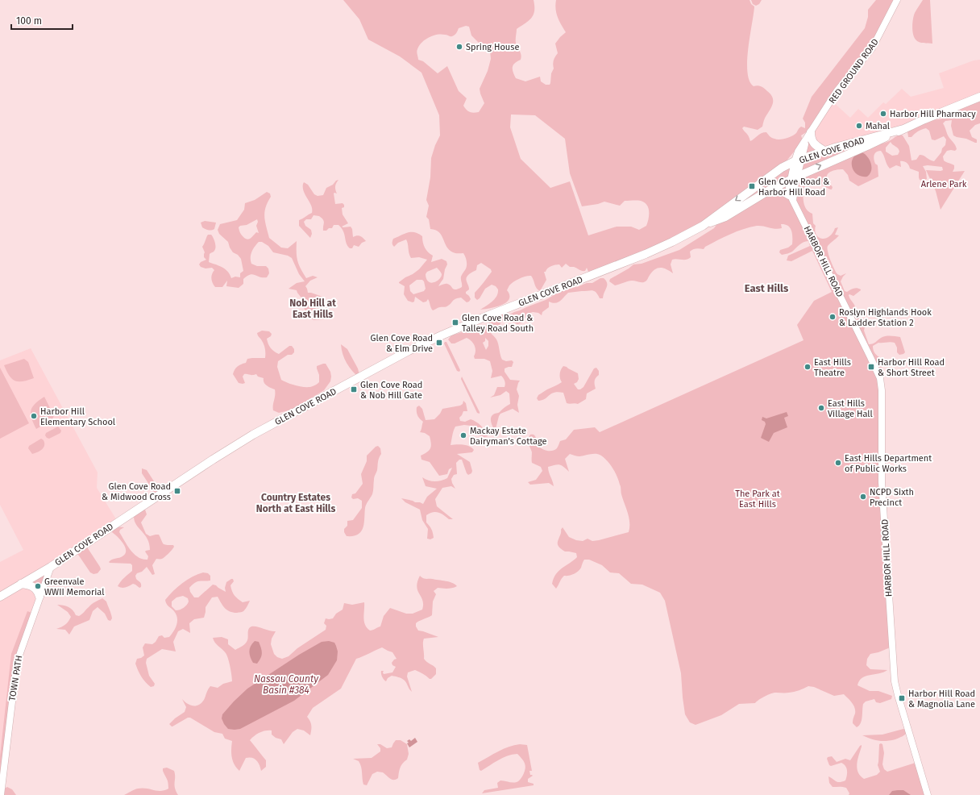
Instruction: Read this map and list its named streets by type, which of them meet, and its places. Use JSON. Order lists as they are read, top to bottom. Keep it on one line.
{"streets":{"main road":["GLEN COVE ROAD"],"street":["RED GROUND ROAD","HARBOR HILL ROAD","TOWN PATH"]},"crossings":[["RED GROUND ROAD","GLEN COVE ROAD"],["RED GROUND ROAD","HARBOR HILL ROAD"],["GLEN COVE ROAD","HARBOR HILL ROAD"],["GLEN COVE ROAD","TOWN PATH"]],"districts":["East Hills","Nob Hill at East Hills","Country Estates North at East Hills"],"water":["Nassau County Basin #384"],"parks":["Arlene Park","The Park at East Hills"],"places":{"other":["Spring House","Harbor Hill Pharmacy","Mahal","Roslyn Highlands Hook & Ladder Station 2","East Hills Theatre","East Hills Village Hall","Harbor Hill Elementary School","Mackay Estate Dairyman's Cottage","East Hills Department of Public Works","NCPD Sixth Precinct","Greenvale WWII Memorial"],"transit":["Glen Cove Road & Harbor Hill Road","Glen Cove Road & Talley Road South","Glen Cove Road & Elm Drive","Harbor Hill Road & Short Street","Glen Cove Road & Nob Hill Gate","Glen Cove Road & Midwood Cross","Harbor Hill Road & Magnolia Lane"]},"scale_bar":"100 m"}
